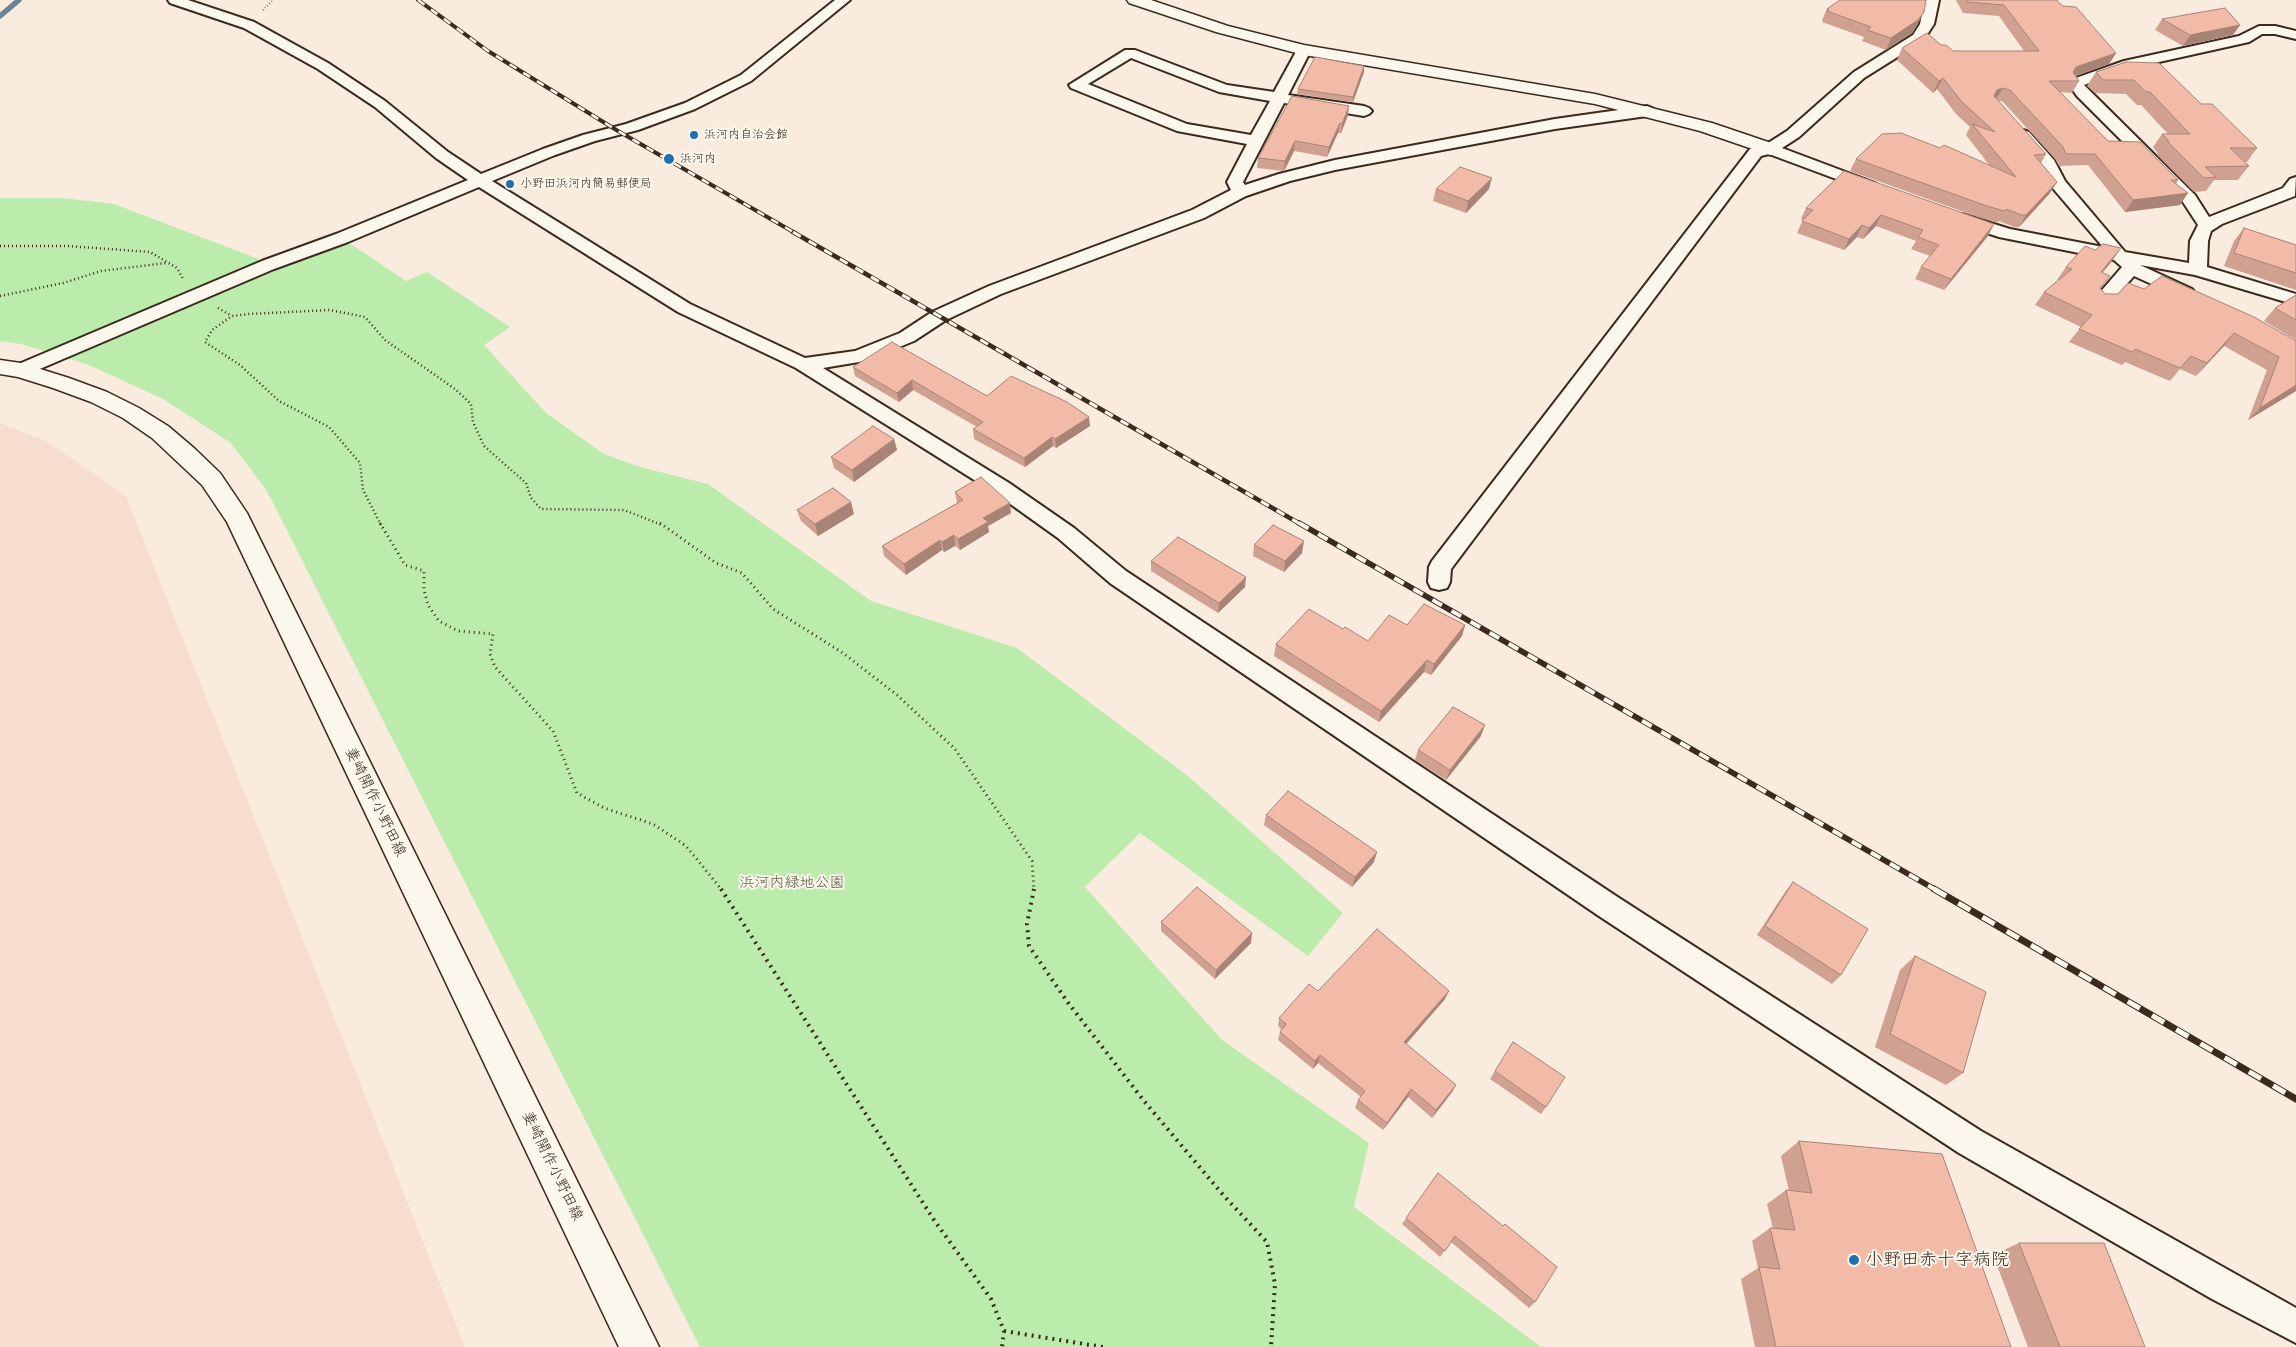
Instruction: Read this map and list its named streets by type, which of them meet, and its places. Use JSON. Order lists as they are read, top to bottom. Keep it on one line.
{"streets":{"main road":["妻崎開作小野田線"]},"parks":["浜河内緑地公園"],"places":["浜河内自治会館","浜河内","小野田浜河内簡易郵便局","小野田赤十字病院"]}
